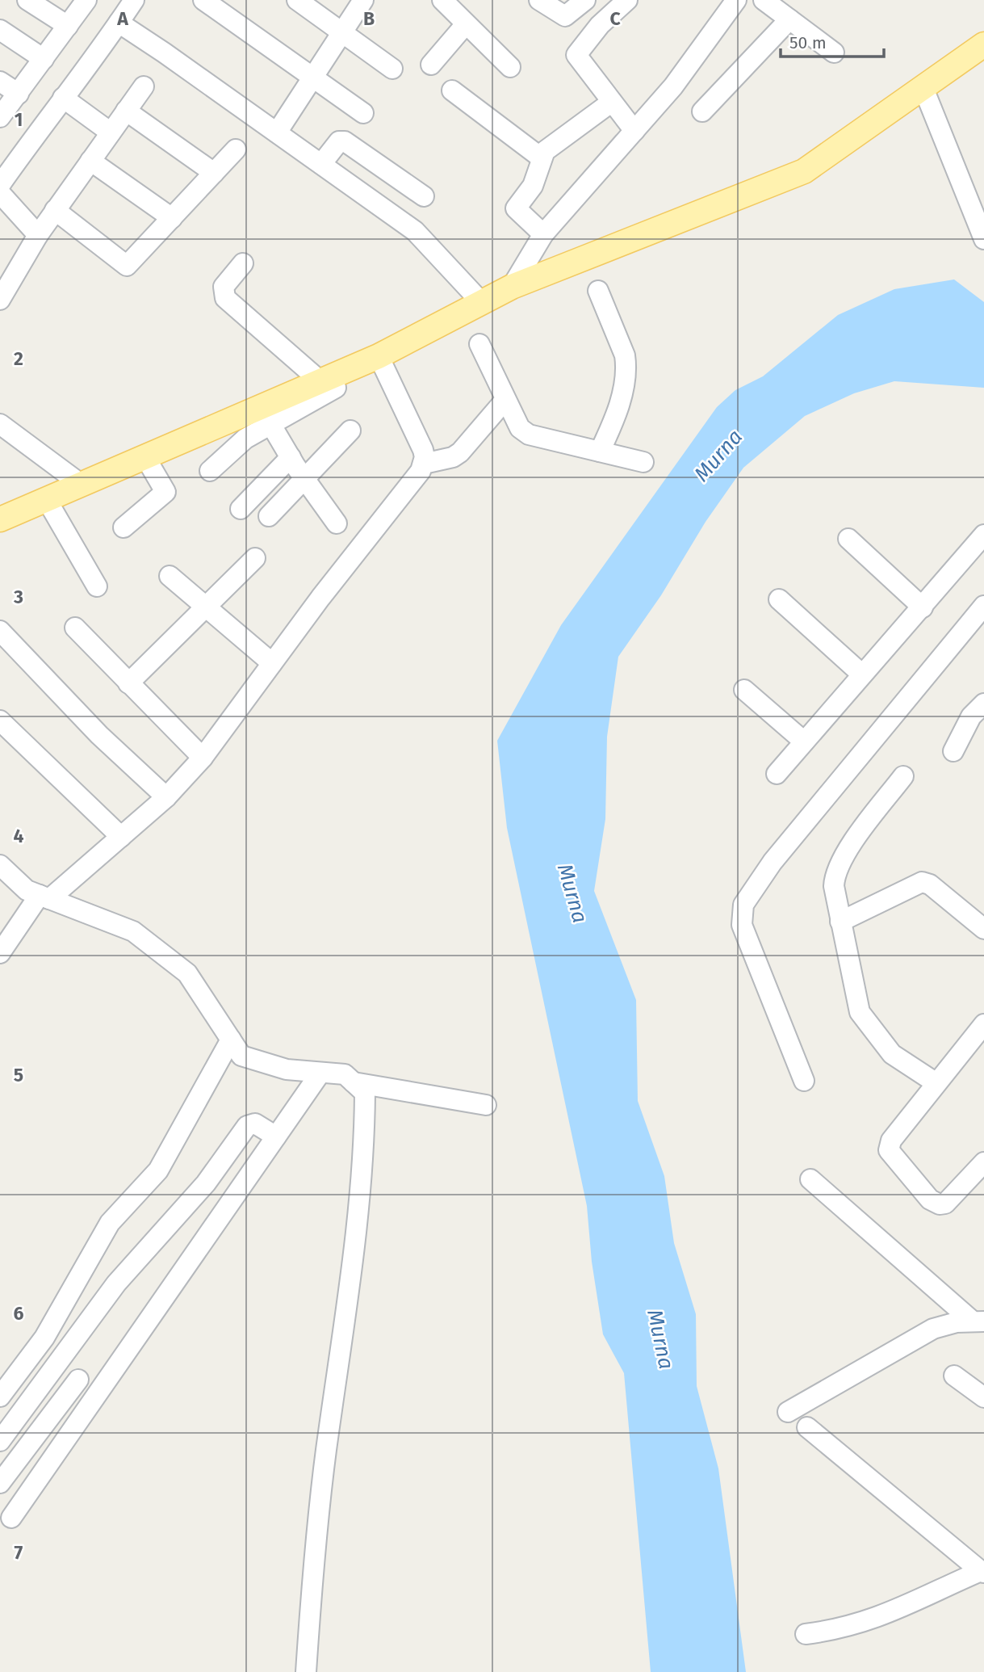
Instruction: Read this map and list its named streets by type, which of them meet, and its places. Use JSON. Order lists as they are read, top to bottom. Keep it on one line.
{"water":["Murna"],"scale_bar":"50 m","grid":{"columns":["A","B","C"],"rows":["1","2","3","4","5","6","7"]}}
